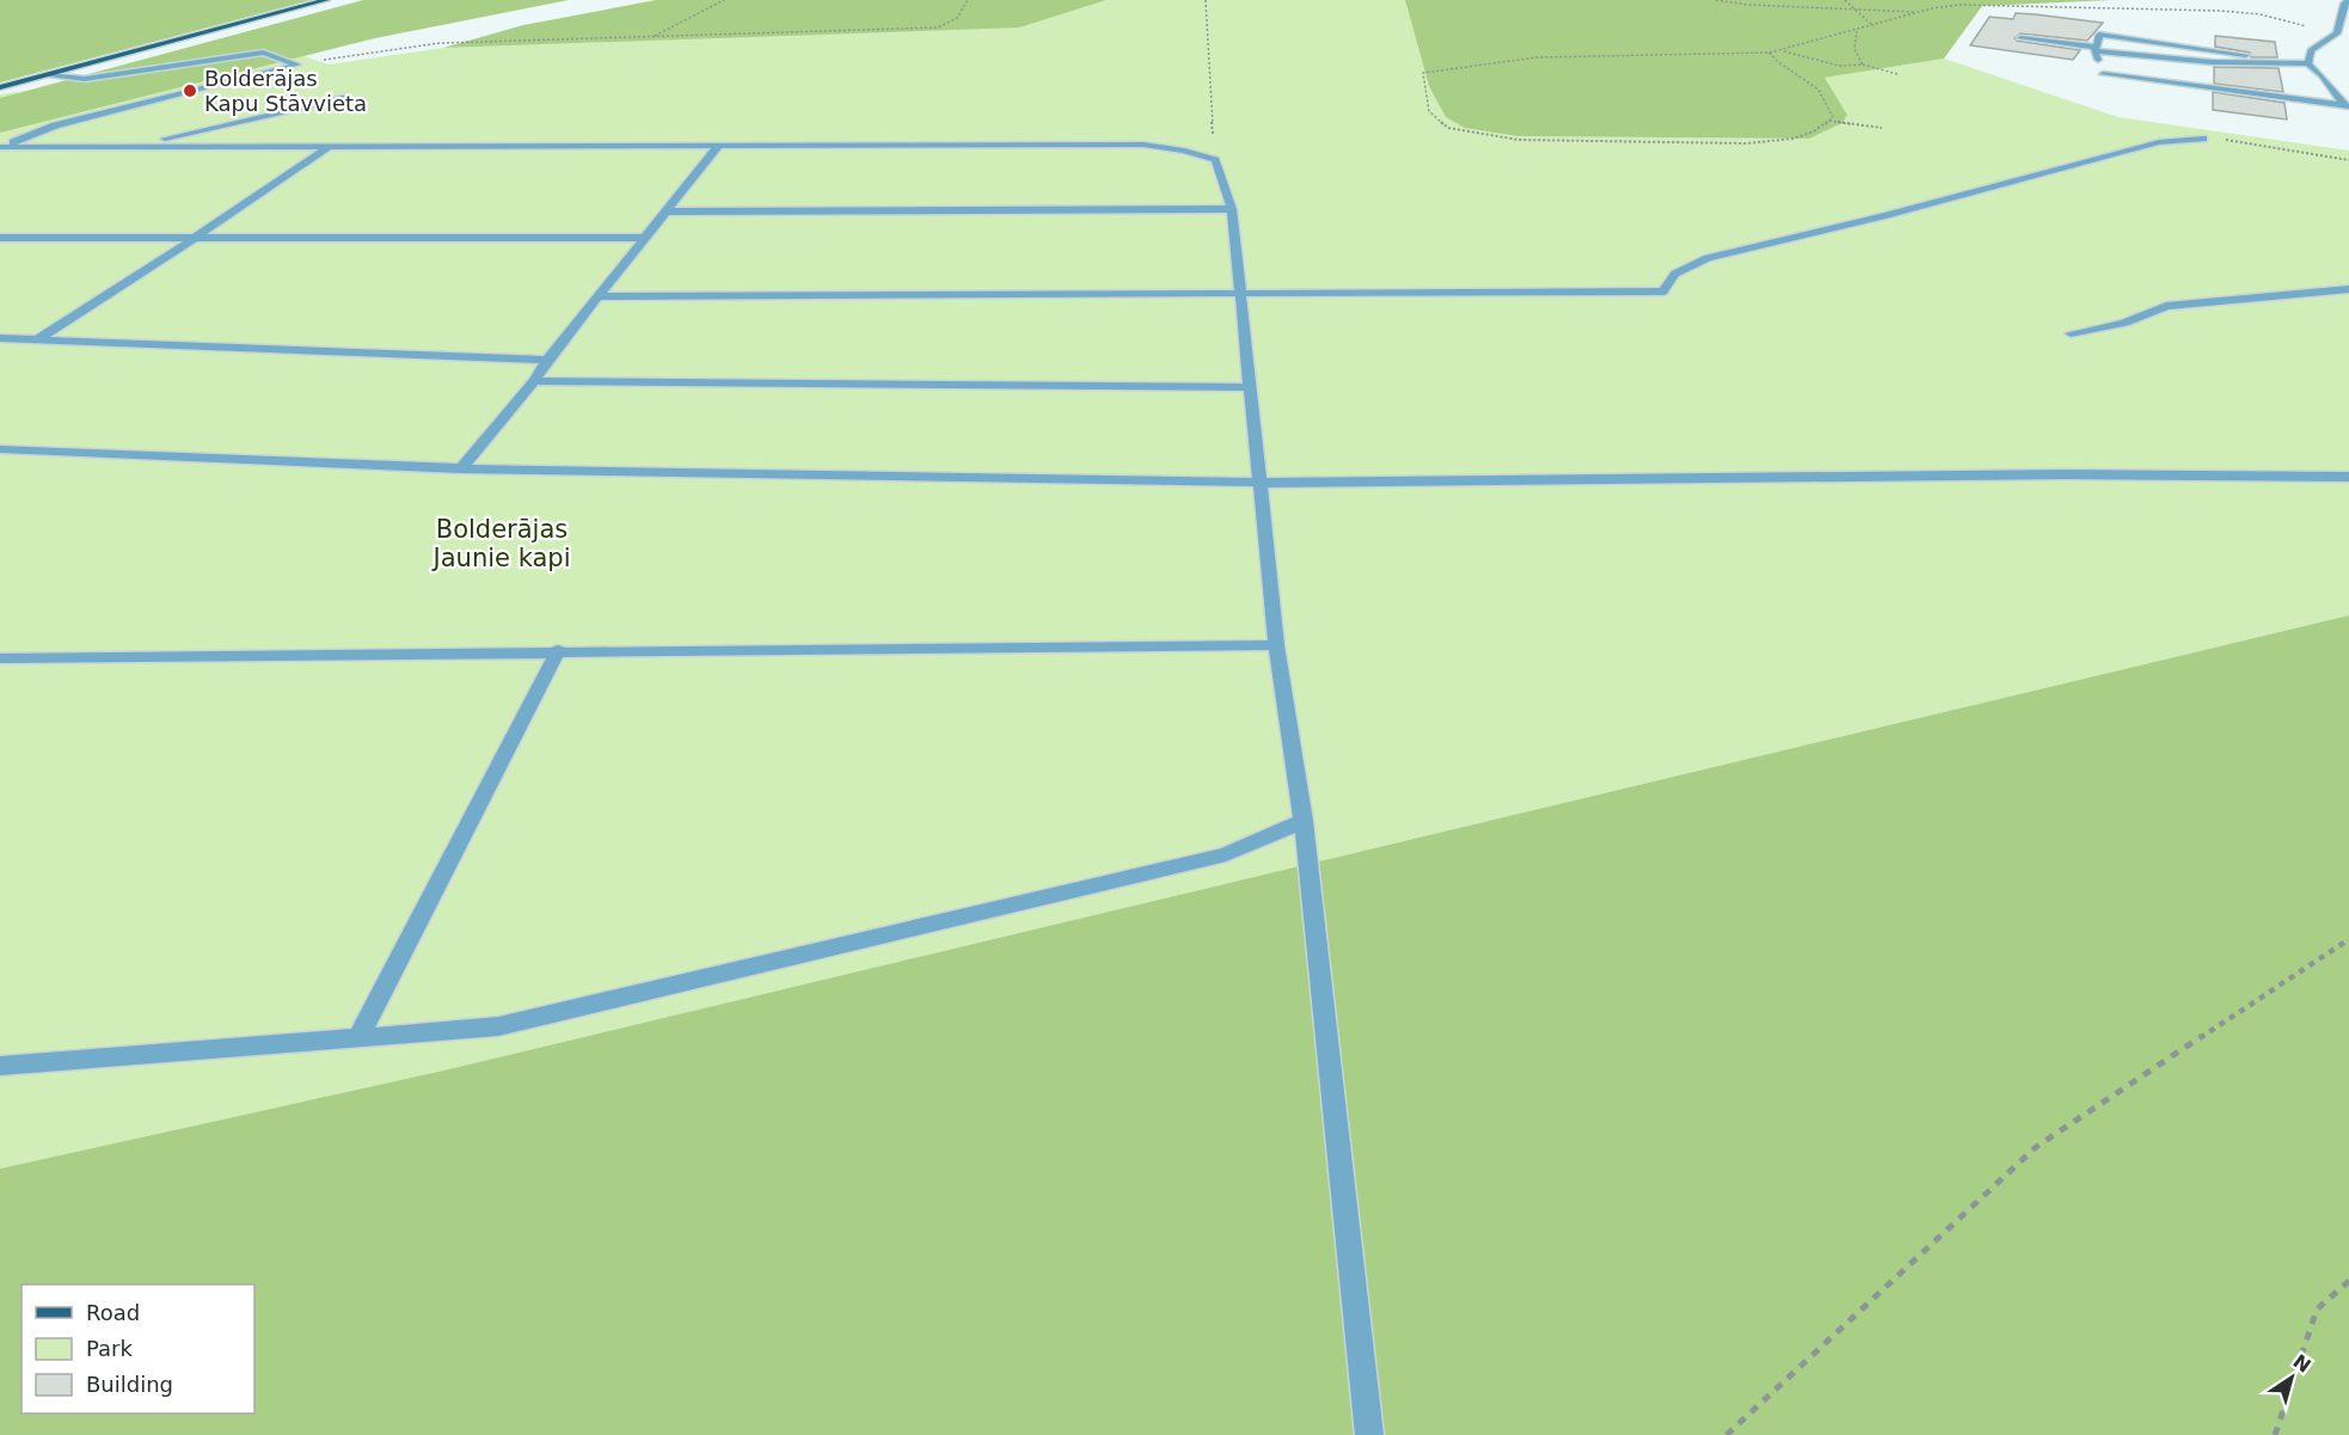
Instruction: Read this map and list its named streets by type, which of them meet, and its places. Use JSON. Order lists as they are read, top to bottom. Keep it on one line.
{"parks":["Bolderājas Jaunie kapi"],"places":["Bolderājas Kapu Stāvvieta"],"legend":["Road","Park","Building"],"north":"top right"}
